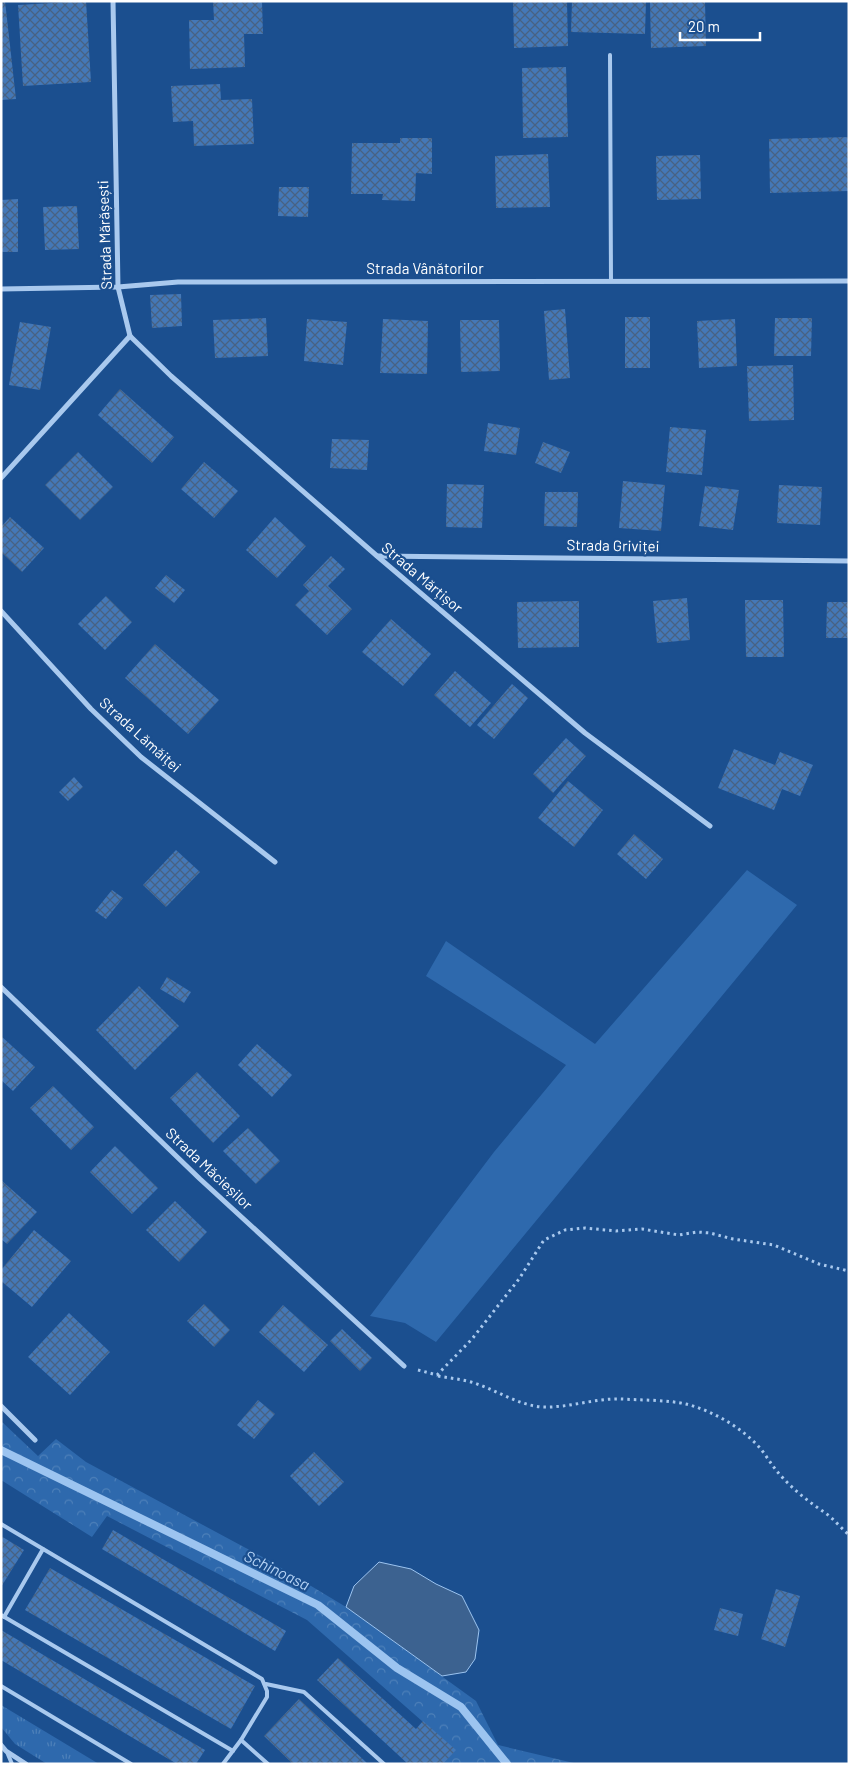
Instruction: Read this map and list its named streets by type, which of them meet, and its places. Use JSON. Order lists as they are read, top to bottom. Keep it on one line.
{"streets":{"street":["Strada Mărășești","Strada Vânătorilor","Strada Griviței","Strada Mărțișor","Strada Lămăiței","Strada Măcieșilor"]},"crossings":[["Strada Mărășești","Strada Vânătorilor"],["Strada Mărășești","Strada Mărțișor"],["Strada Griviței","Strada Mărțișor"]],"water":["Schinoasa"],"scale_bar":"20 m"}
